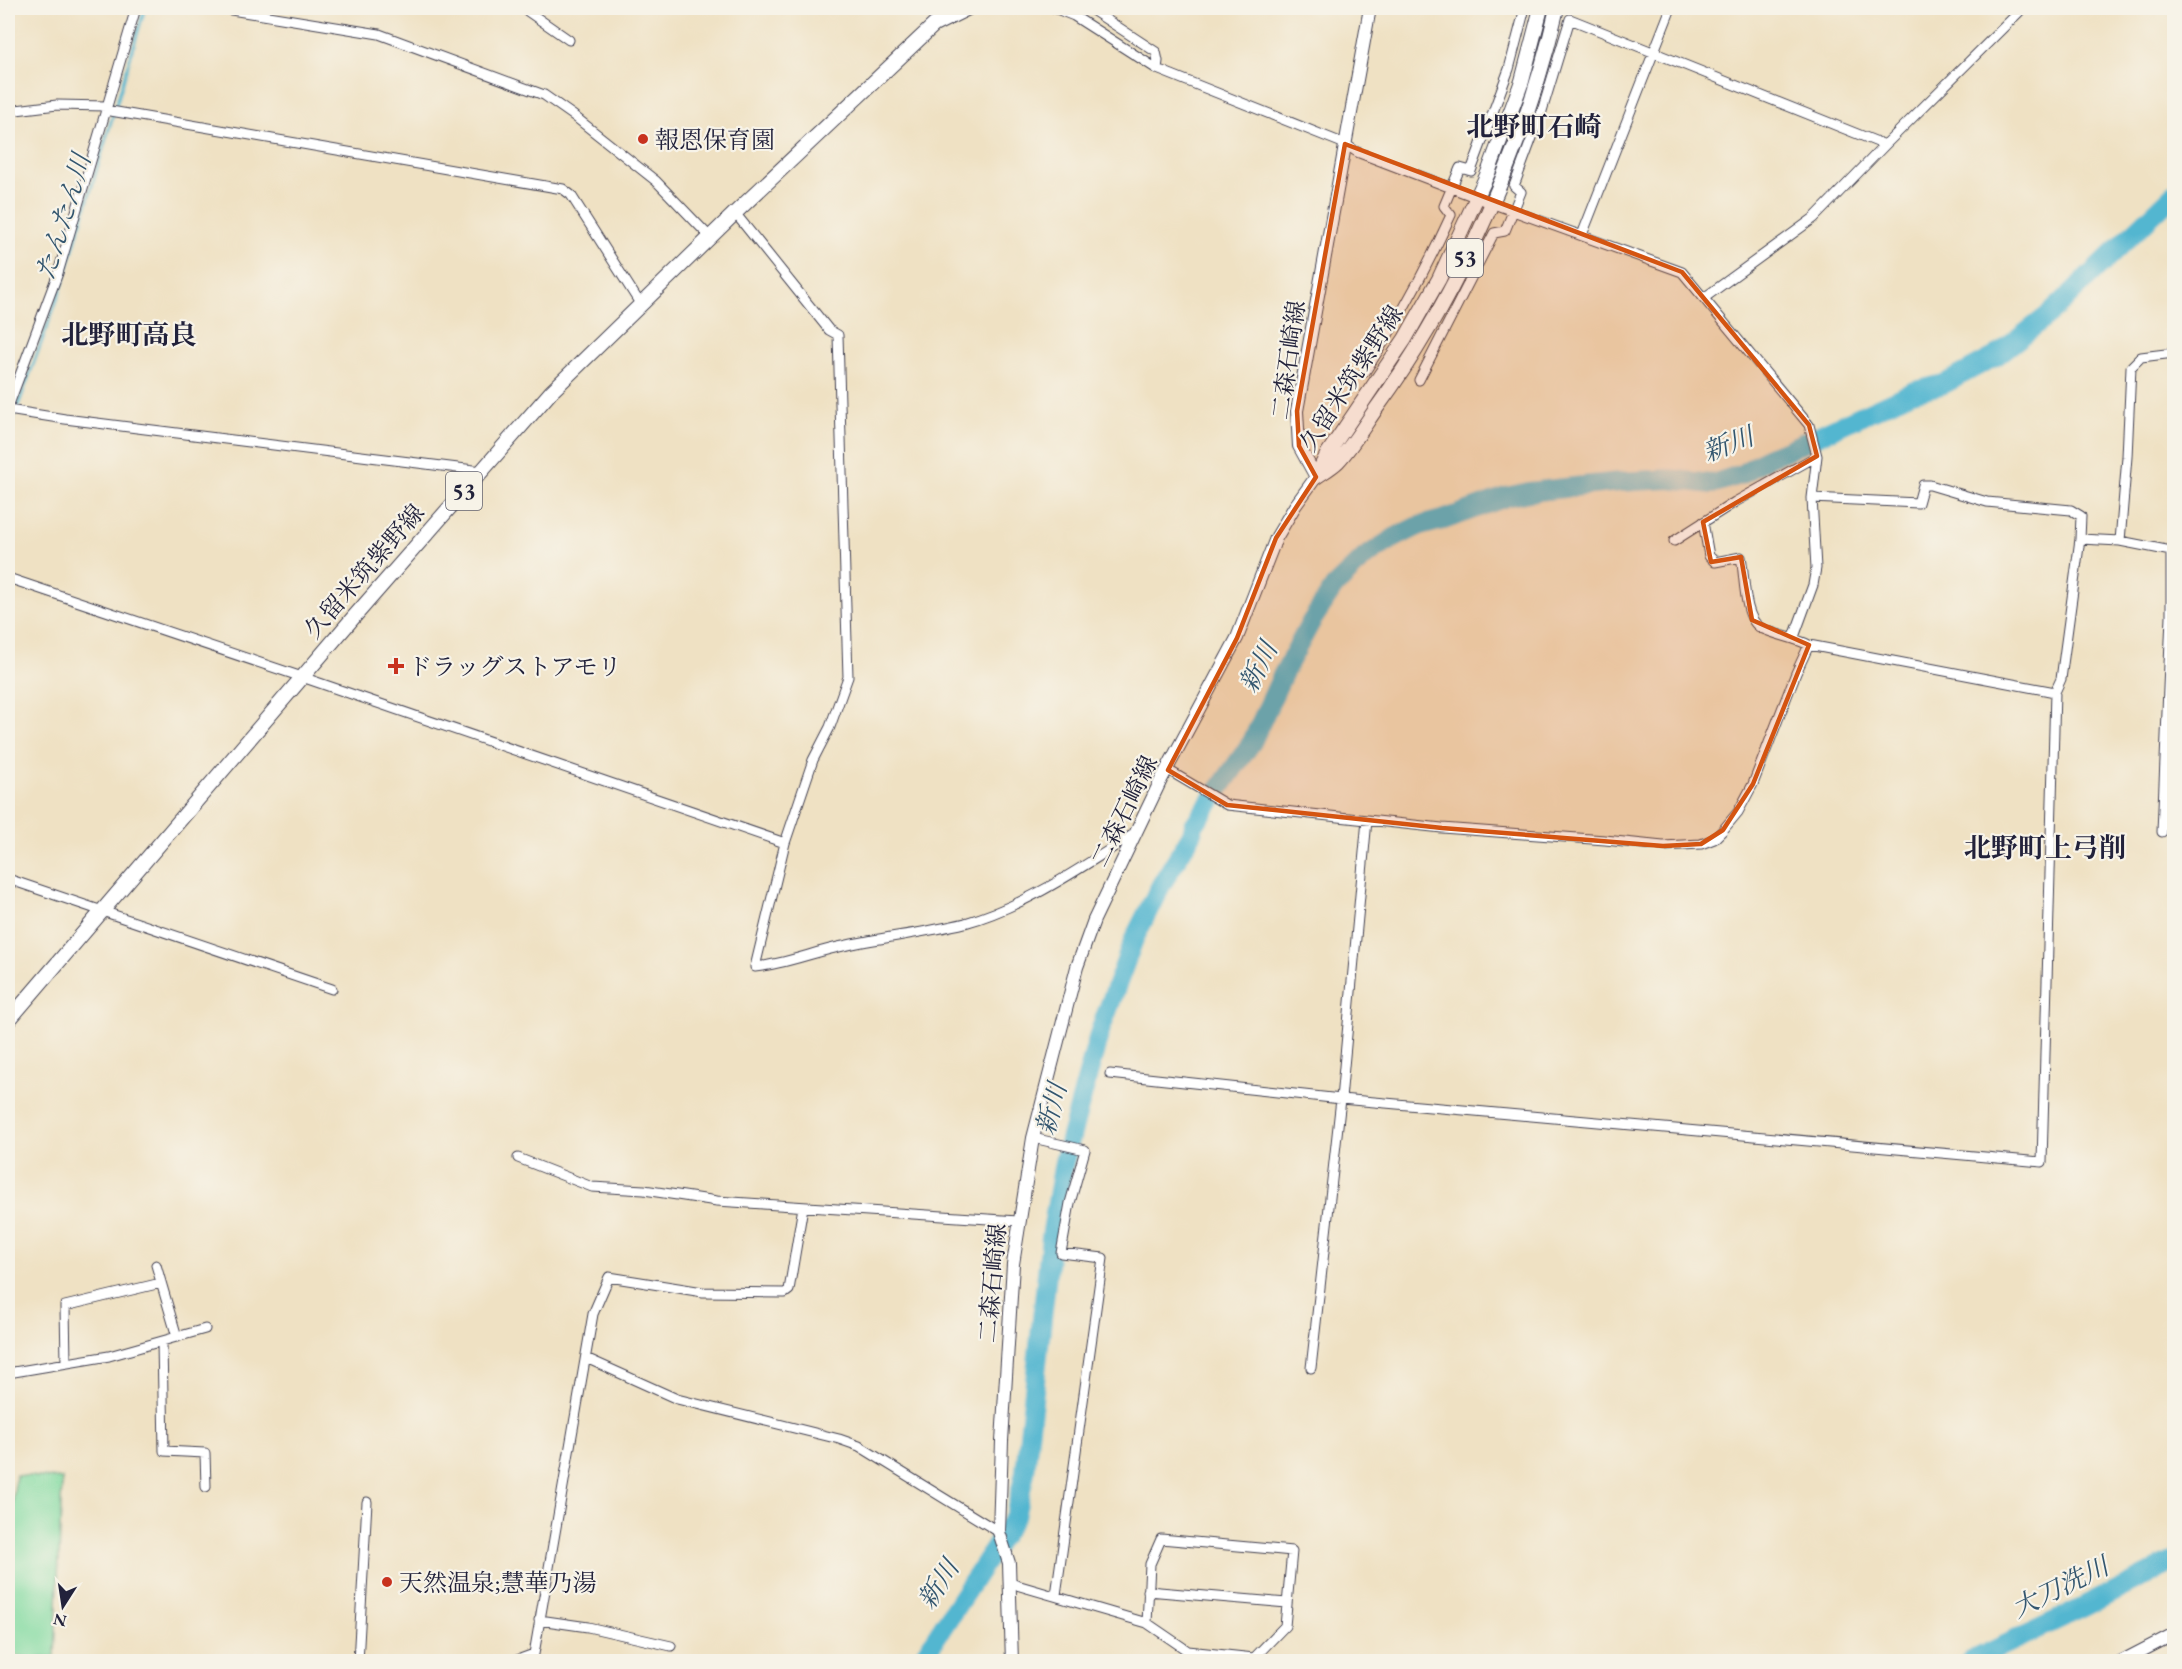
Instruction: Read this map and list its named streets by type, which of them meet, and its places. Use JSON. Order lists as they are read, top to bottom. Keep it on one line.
{"streets":{"main road":["53","二森石崎線","久留米筑紫野線"]},"crossings":[["二森石崎線","久留米筑紫野線"]],"districts":["北野町石崎","北野町高良","北野町上弓削"],"water":["たんたん川","新川","大刀洗川"],"places":{"other":["報恩保育園","天然温泉;慧華乃湯"],"health":["ドラッグストアモリ"]},"north":"bottom"}
